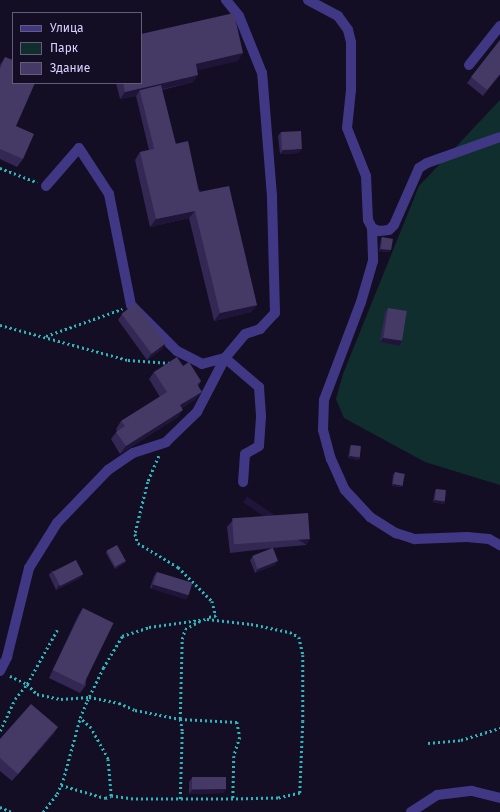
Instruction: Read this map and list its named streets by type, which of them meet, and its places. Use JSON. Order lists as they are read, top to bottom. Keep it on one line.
{"legend":["Улица","Парк","Здание"]}
